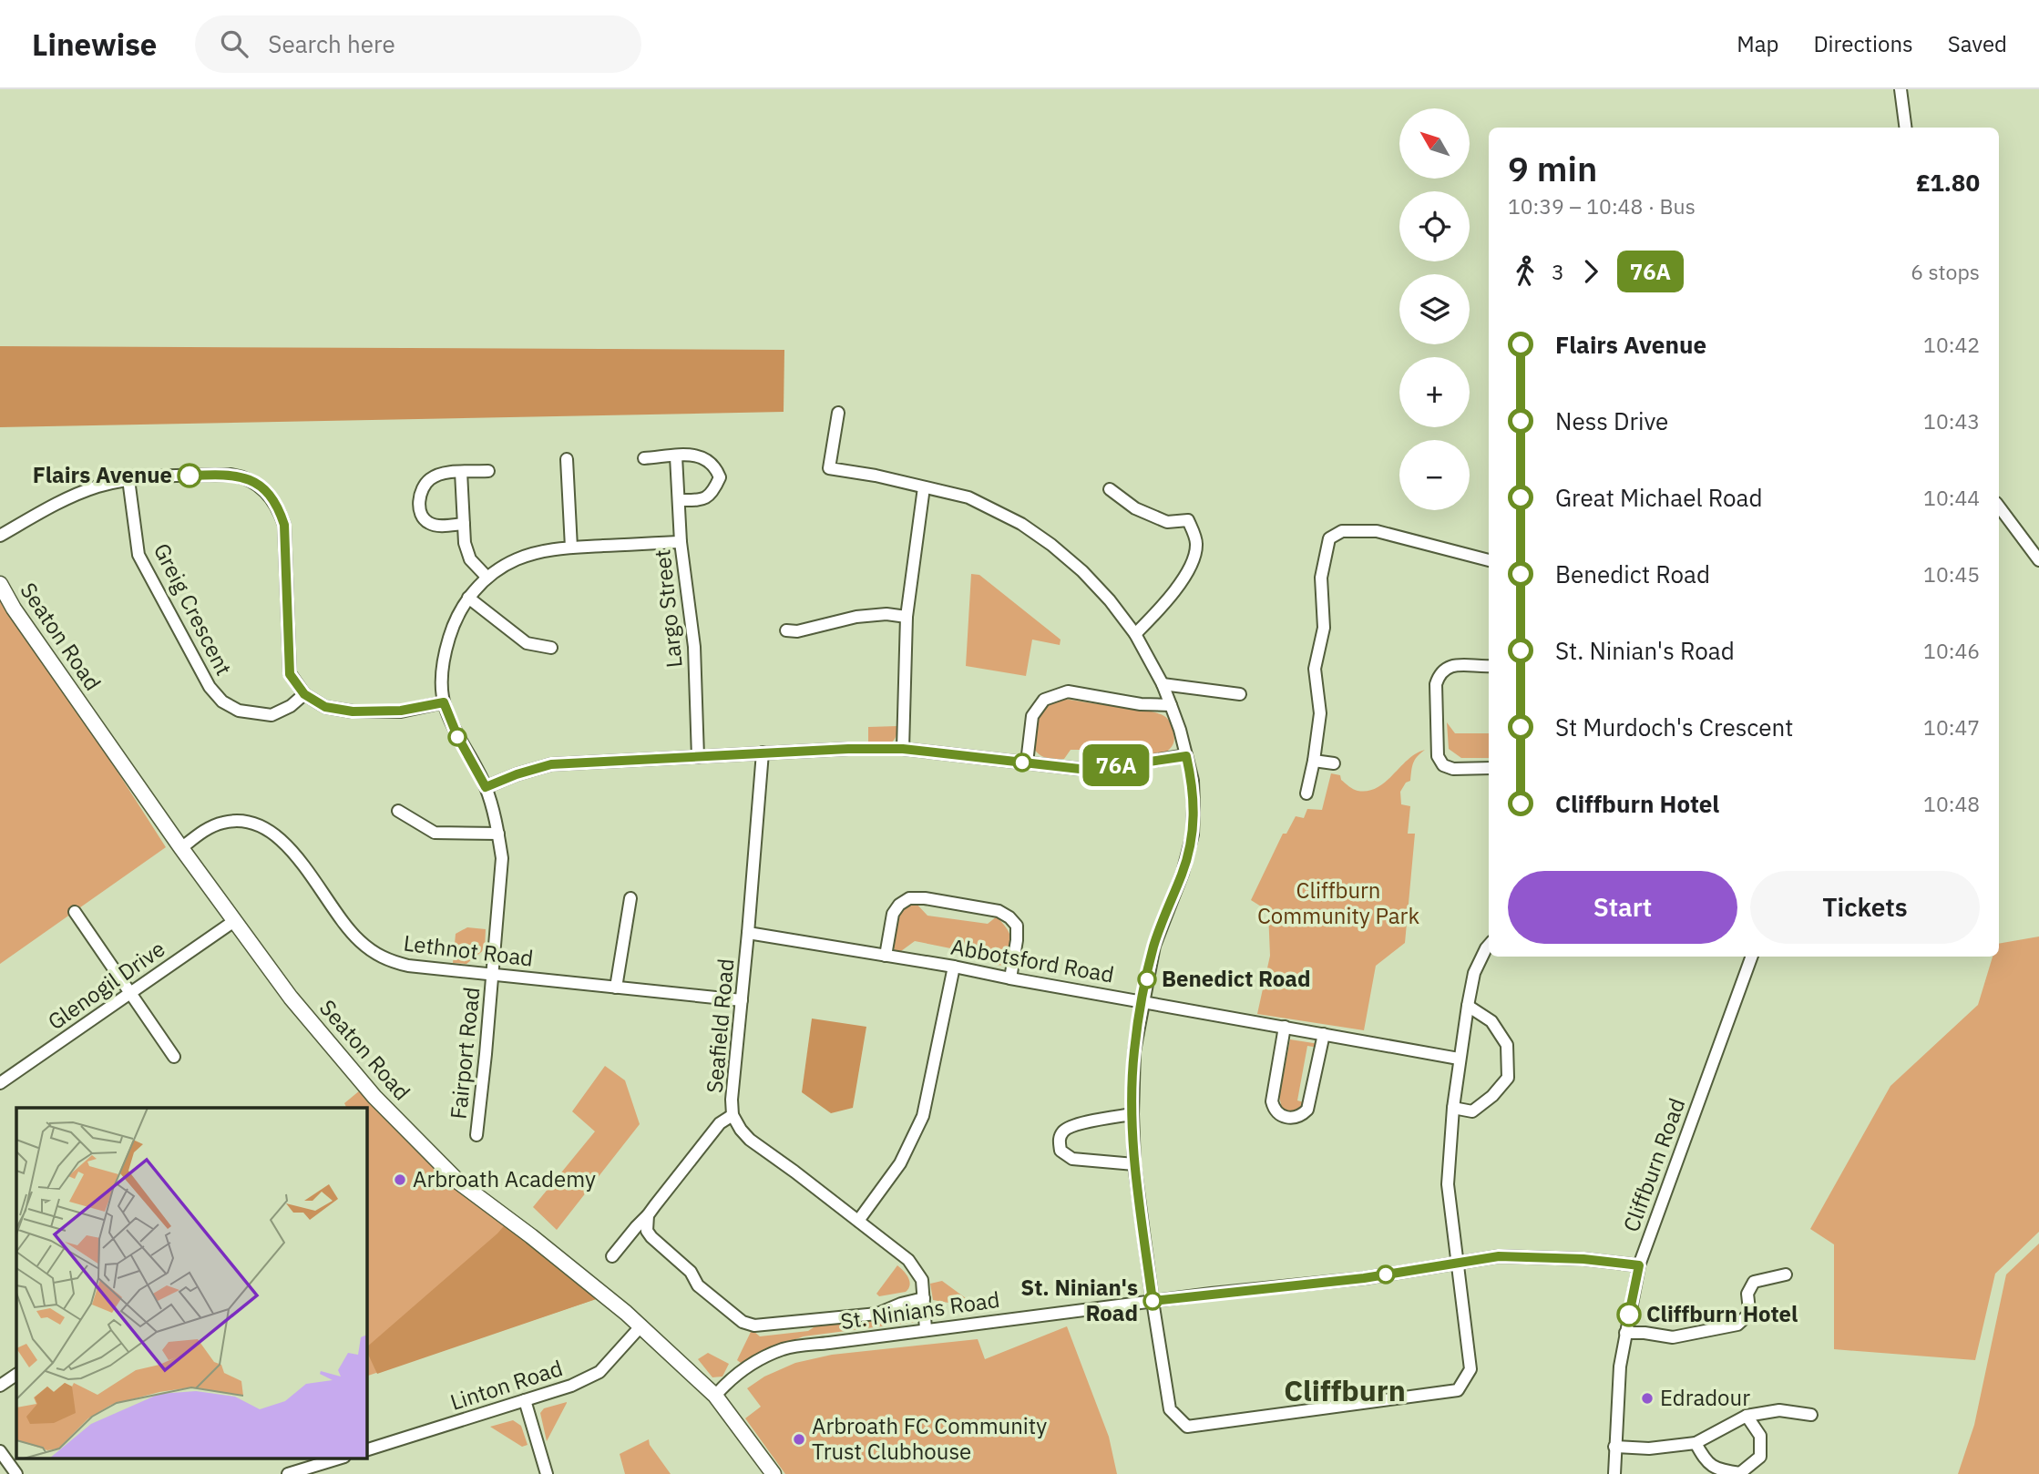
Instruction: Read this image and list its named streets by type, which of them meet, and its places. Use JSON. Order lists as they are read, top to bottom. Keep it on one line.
{"streets":{"street":["Largo Street","Greig Crescent","Seaton Road","Lethnot Road","Abbotsford Road","Glenogil Drive","Seafield Road","Fairport Road","Cliffburn Road","St. Ninians Road","Linton Road"]},"crossings":[["Largo Street","Fairport Road"],["Seaton Road","Lethnot Road"],["Seaton Road","Glenogil Drive"],["Seaton Road","St. Ninians Road"],["Seaton Road","Linton Road"],["Lethnot Road","Seafield Road"],["Lethnot Road","Fairport Road"],["Abbotsford Road","Seafield Road"],["Seafield Road","St. Ninians Road"],["Cliffburn Road","St. Ninians Road"]],"districts":["Cliffburn"],"parks":["Cliffburn Community Park"],"places":["Flairs Avenue","Benedict Road","Arbroath Academy","St. Ninian's Road","Cliffburn Hotel","Edradour","Arbroath FC Community Trust Clubhouse"],"lines":["bus line 76A"],"north":"top left","page":{"header":"Linewise","search":"Search here","nav":["Map","Directions","Saved"],"on_map":"76A","map_buttons":["+","−"],"heading":["9 min","10:39 – 10:48 · Bus","£1.80"],"legs":["3","76A","6 stops"],"list":[{"name":"Flairs Avenue","value":"10:42"},{"name":"Ness Drive","value":"10:43"},{"name":"Great Michael Road","value":"10:44"},{"name":"Benedict Road","value":"10:45"},{"name":"St. Ninian's Road","value":"10:46"},{"name":"St Murdoch's Crescent","value":"10:47"},{"name":"Cliffburn Hotel","value":"10:48"}],"buttons":["Start","Tickets"]}}
